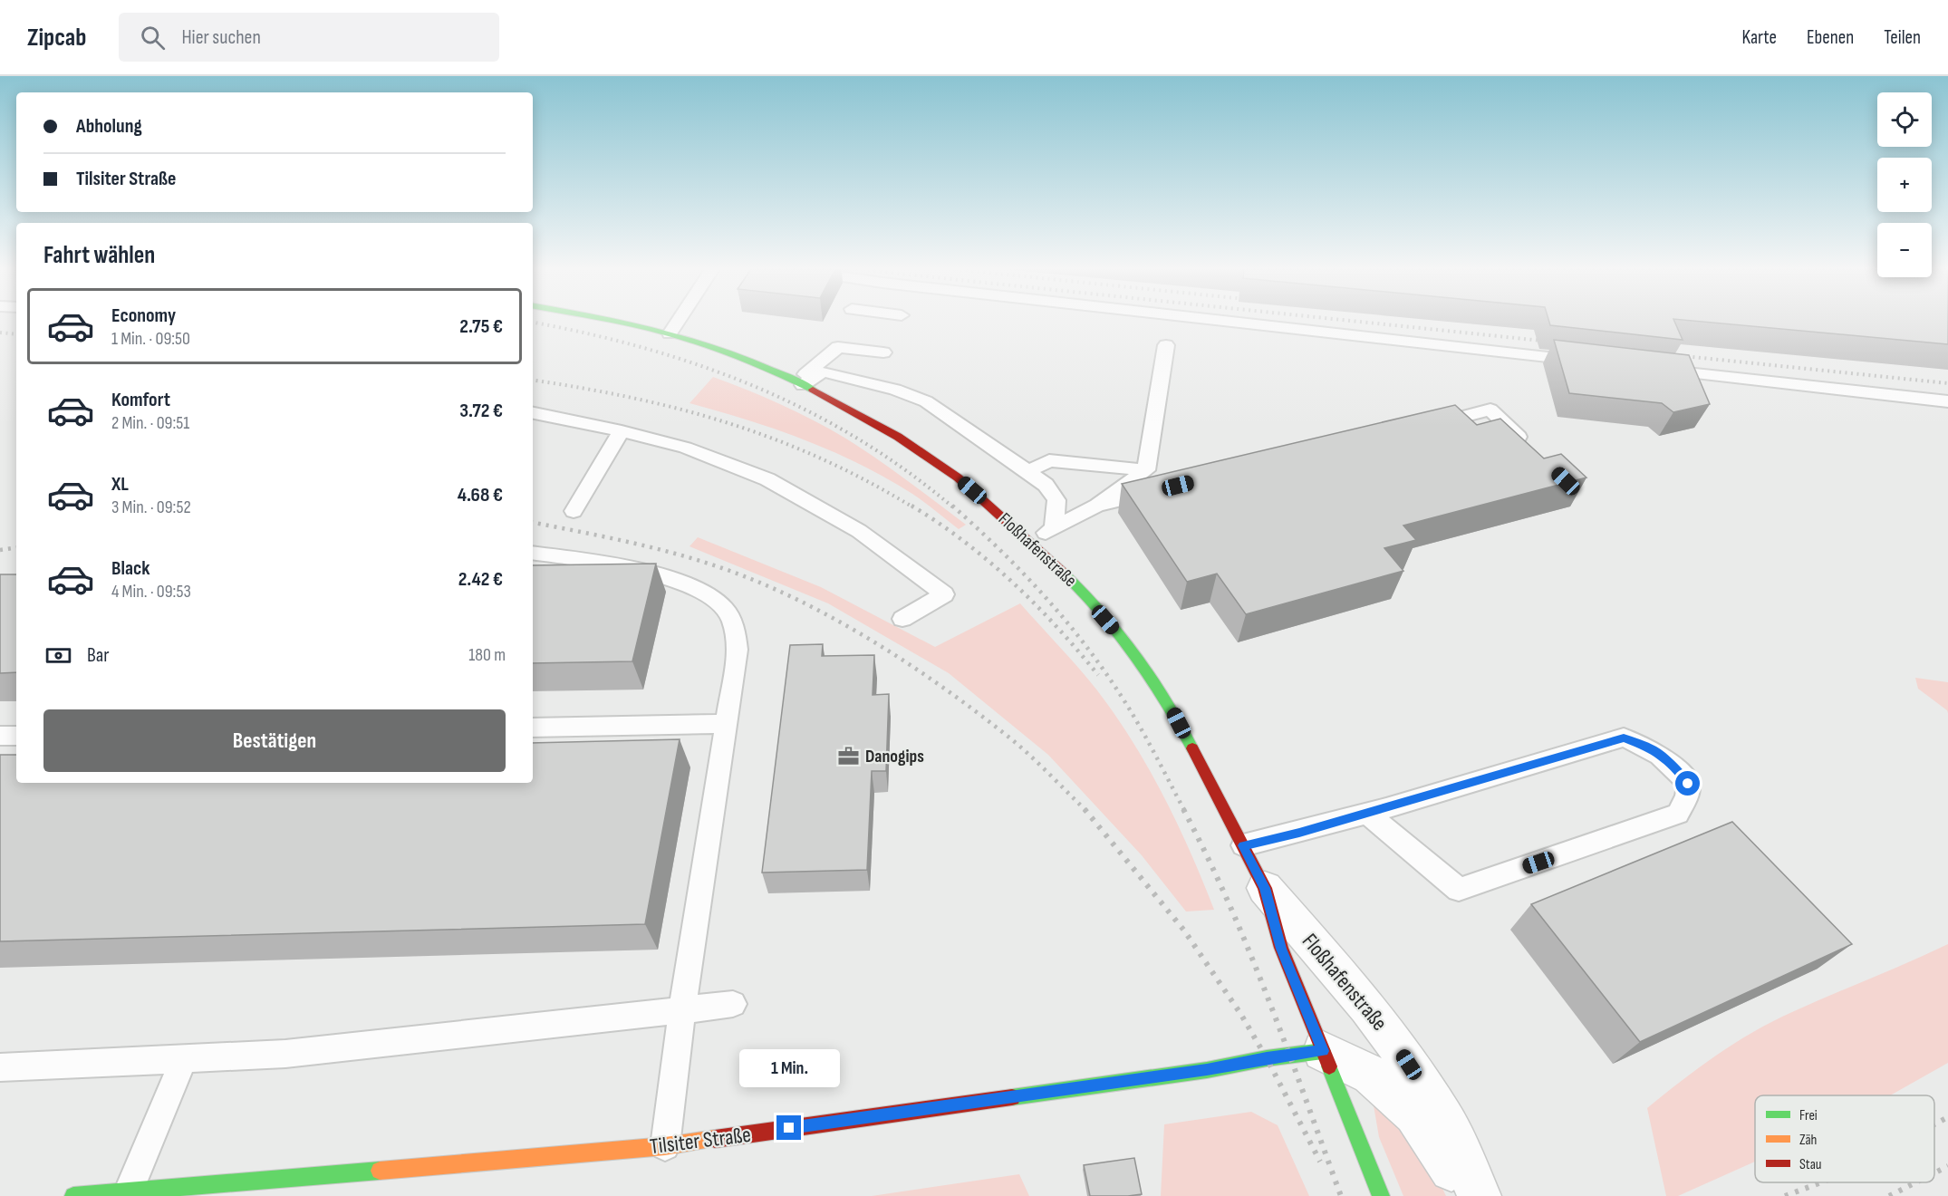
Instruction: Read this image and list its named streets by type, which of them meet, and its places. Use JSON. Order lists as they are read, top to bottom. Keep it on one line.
{"streets":{"street":["Floßhafenstraße","Tilsiter Straße"]},"crossings":[["Floßhafenstraße","Tilsiter Straße"]],"places":{"office":["Danogips"]},"legend":["Frei","Zäh","Stau"],"page":{"header":"Zipcab","search":"Hier suchen","nav":["Karte","Ebenen","Teilen"],"map_buttons":["+","−"],"banner":["Abholung","Tilsiter Straße"],"heading":"Fahrt wählen","list":[{"name":"Economy","note":"1 Min. · 09:50","value":"2.75 €"},{"name":"Komfort","note":"2 Min. · 09:51","value":"3.72 €"},{"name":"XL","note":"3 Min. · 09:52","value":"4.68 €"},{"name":"Black","note":"4 Min. · 09:53","value":"2.42 €"}],"pay":["Bar","180 m"],"buttons":"Bestätigen","bubble":"1 Min."}}
